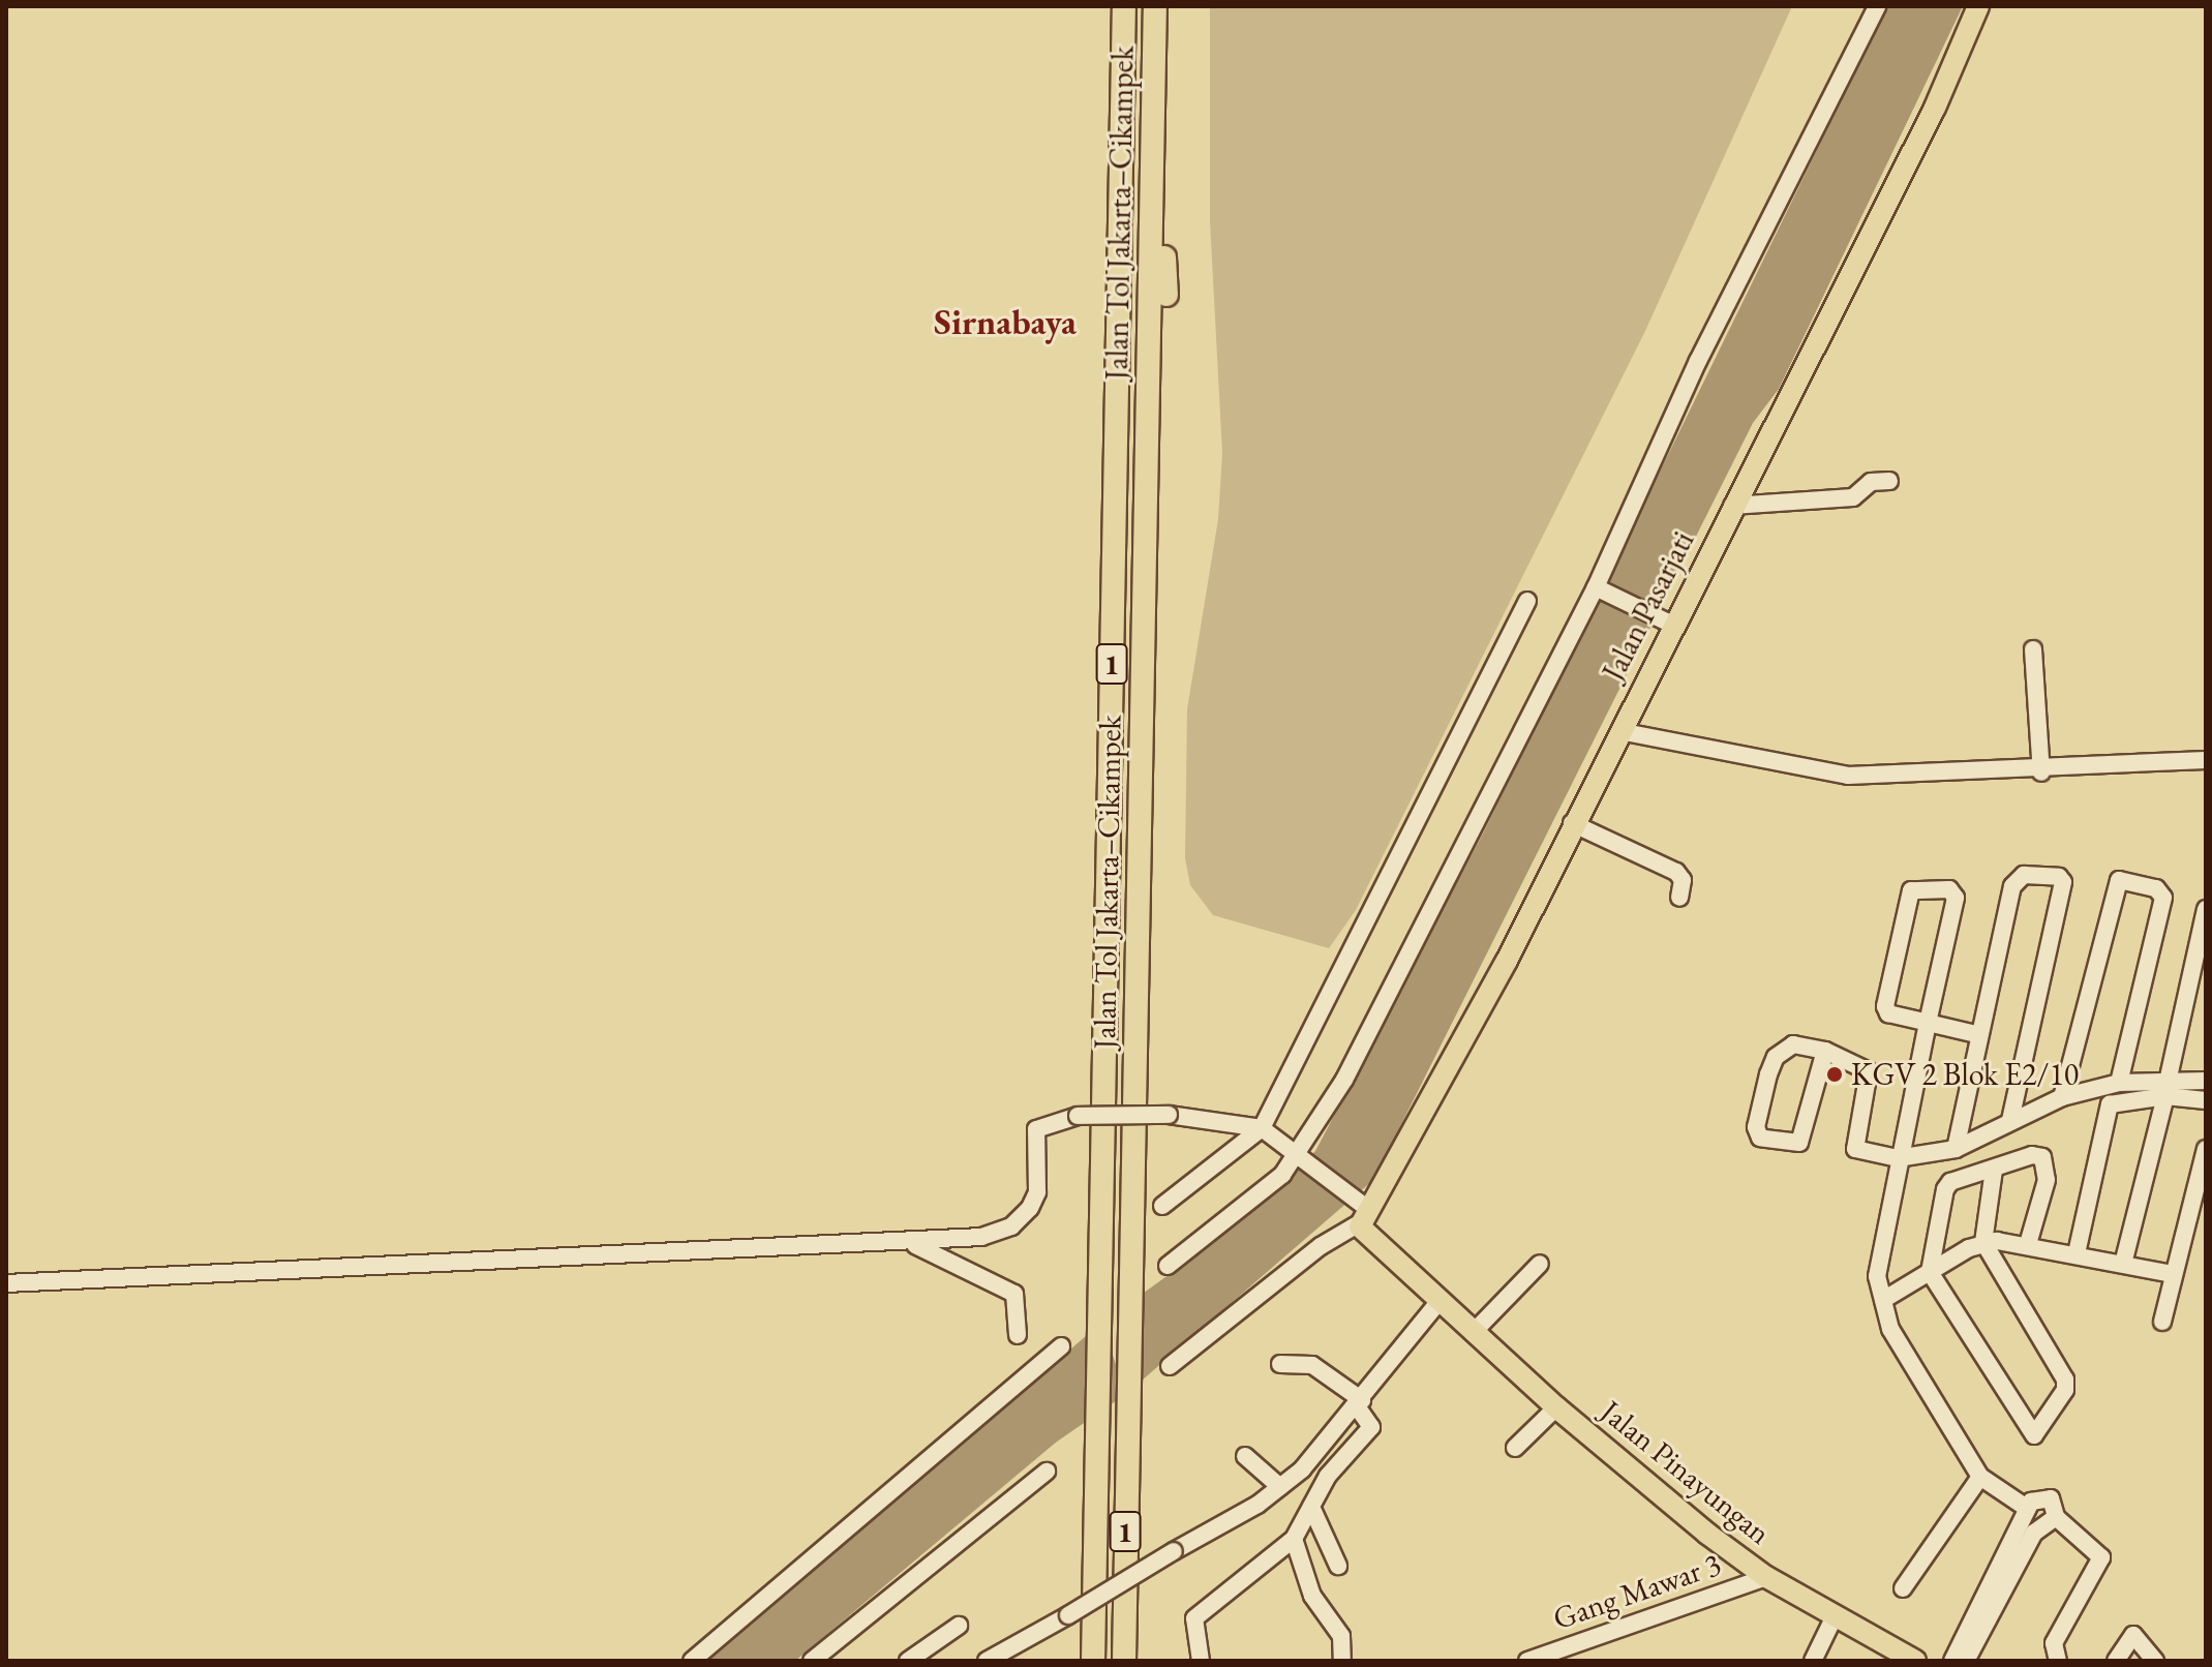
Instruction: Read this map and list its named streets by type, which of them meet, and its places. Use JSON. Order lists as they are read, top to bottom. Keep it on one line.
{"streets":{"highway":["Jalan Tol Jakarta–Cikampek","1"],"main road":["Jalan Pasarjati","Jalan Pinayungan"],"street":["Gang Mawar 3"]},"crossings":[["Jalan Pasarjati","Jalan Pinayungan"],["Jalan Pinayungan","Gang Mawar 3"]],"districts":["Sirnabaya"],"places":["KGV 2 Blok E2/10"]}
